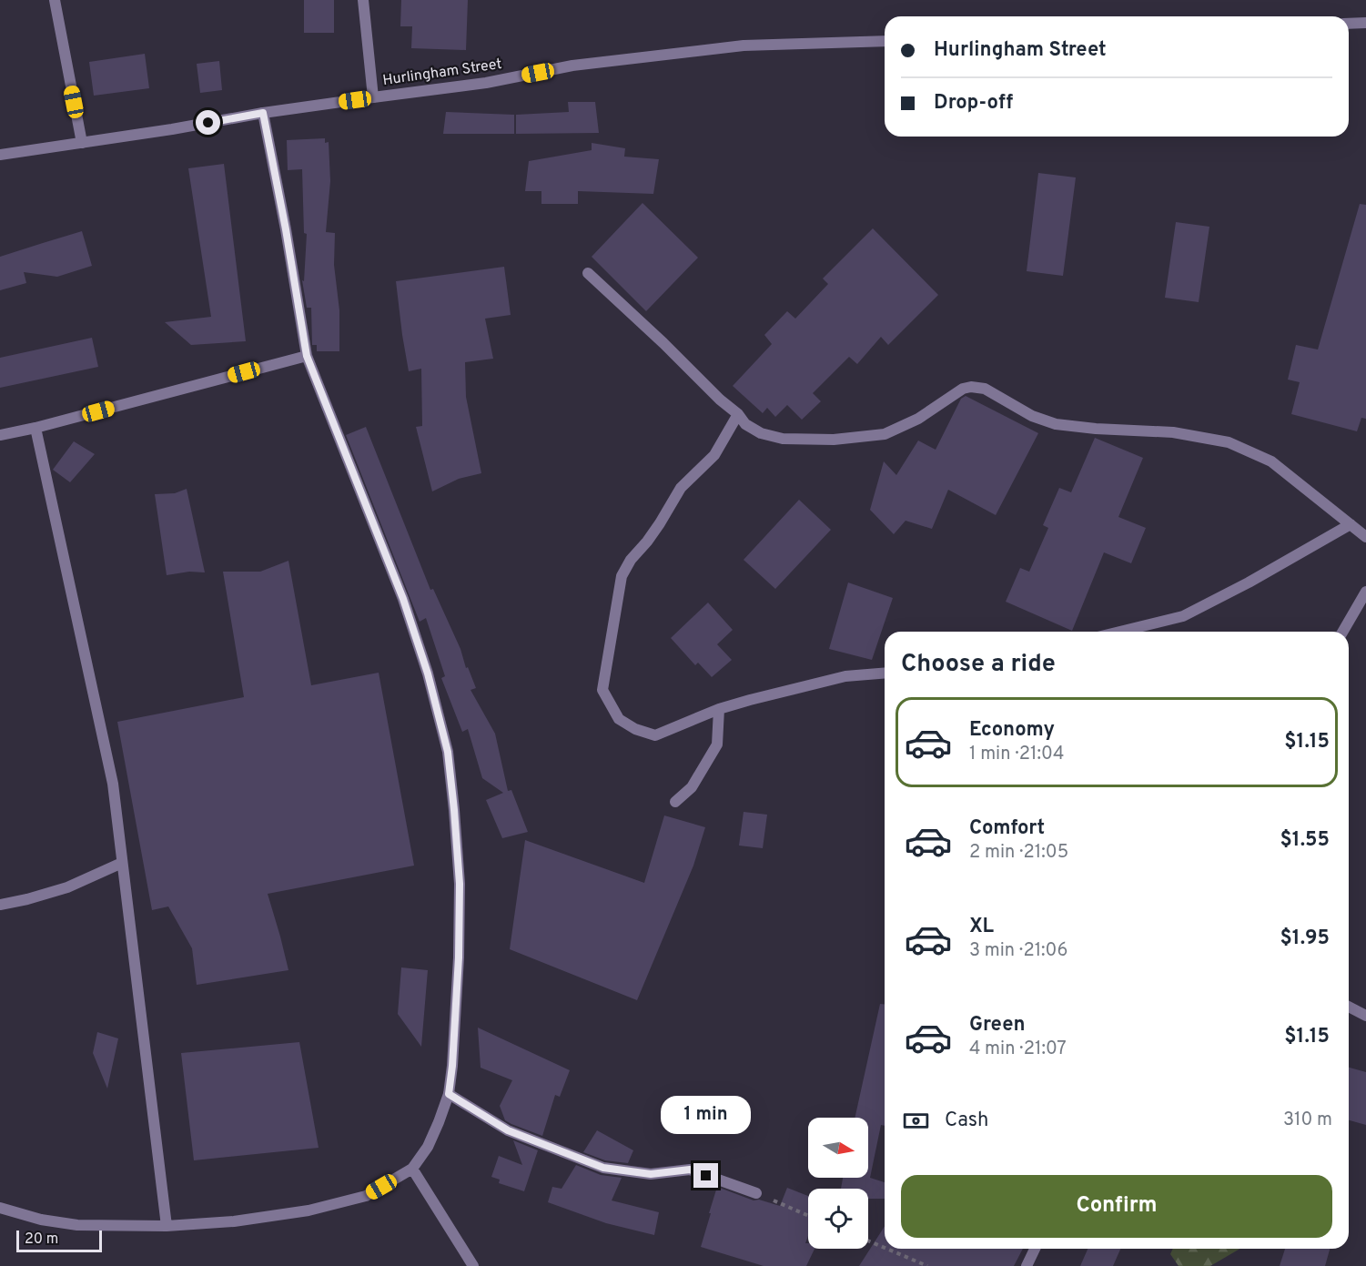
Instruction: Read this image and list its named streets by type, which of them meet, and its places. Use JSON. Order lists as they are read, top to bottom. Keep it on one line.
{"streets":{"street":["Hurlingham Street"]},"scale_bar":"20 m","north":"right","page":{"banner":["Hurlingham Street","Drop-off"],"heading":"Choose a ride","list":[{"name":"Economy","note":"1 min · 21:04","value":"$1.15"},{"name":"Comfort","note":"2 min · 21:05","value":"$1.55"},{"name":"XL","note":"3 min · 21:06","value":"$1.95"},{"name":"Green","note":"4 min · 21:07","value":"$1.15"}],"pay":["Cash","310 m"],"bubble":"1 min","buttons":"Confirm","scale":"20 m"}}
